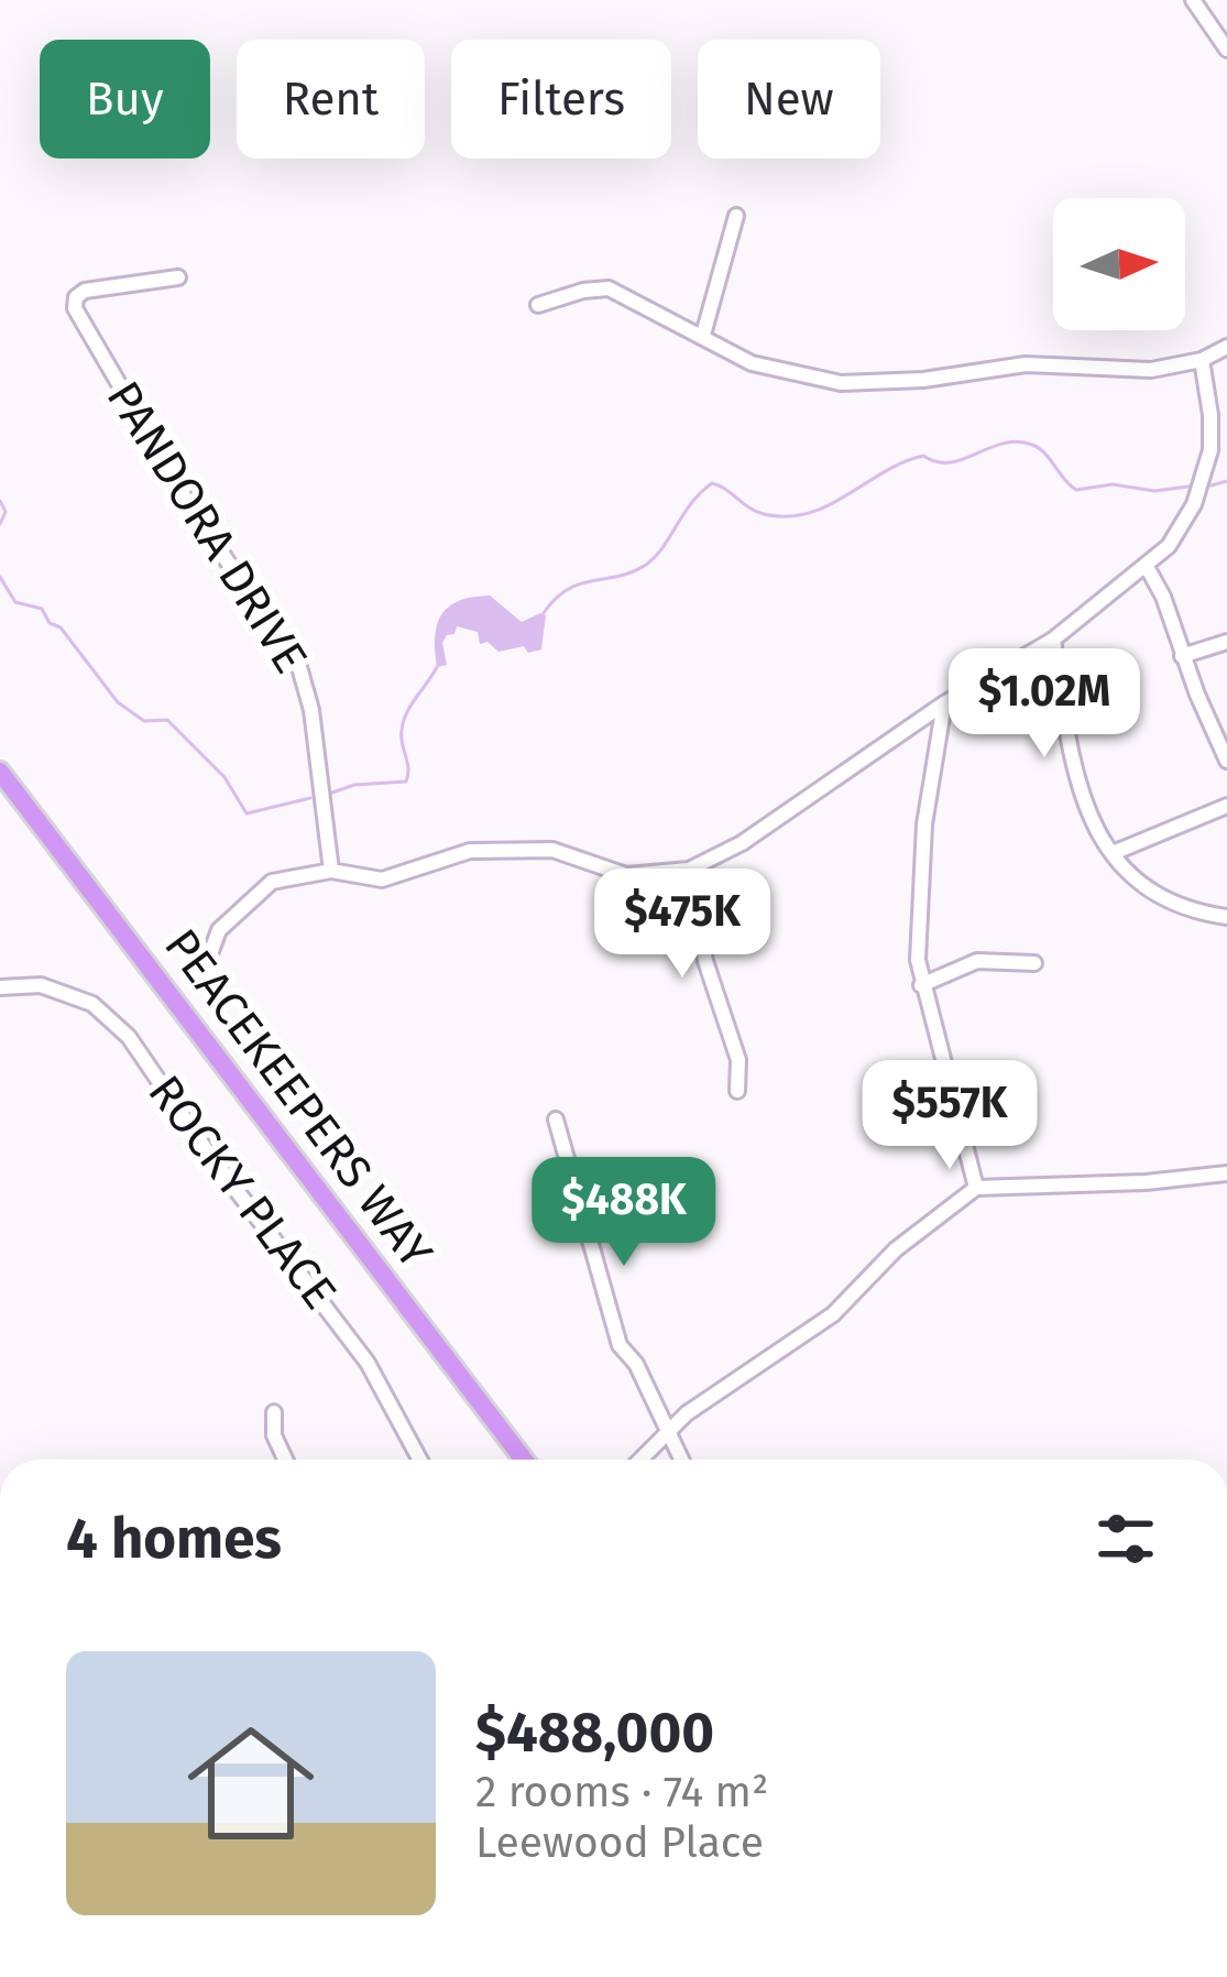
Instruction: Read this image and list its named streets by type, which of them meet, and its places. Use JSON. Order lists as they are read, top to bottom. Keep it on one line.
{"streets":{"highway":["PEACEKEEPERS WAY"],"street":["PANDORA DRIVE","ROCKY PLACE"]},"north":"right","page":{"chip":["Buy","Rent","Filters","New"],"price":["$1.02M","$475K","$557K","$488K"],"heading":"4 homes","list":[{"name":"$488,000","note":"2 rooms · 74 m² · Leewood Place"}]}}
